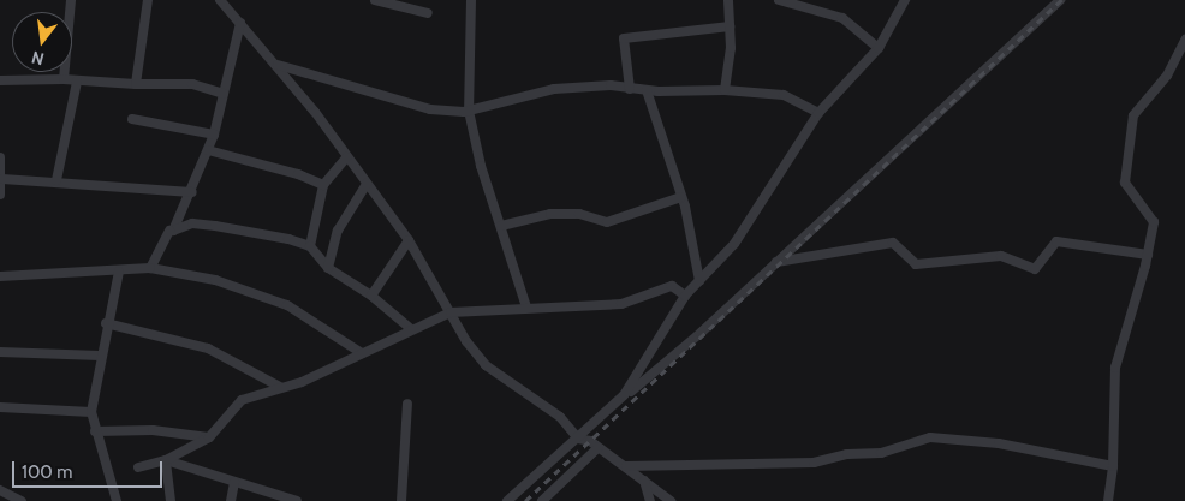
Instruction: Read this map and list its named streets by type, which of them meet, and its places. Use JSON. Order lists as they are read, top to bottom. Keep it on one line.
{"scale_bar":"100 m","north":"bottom"}
